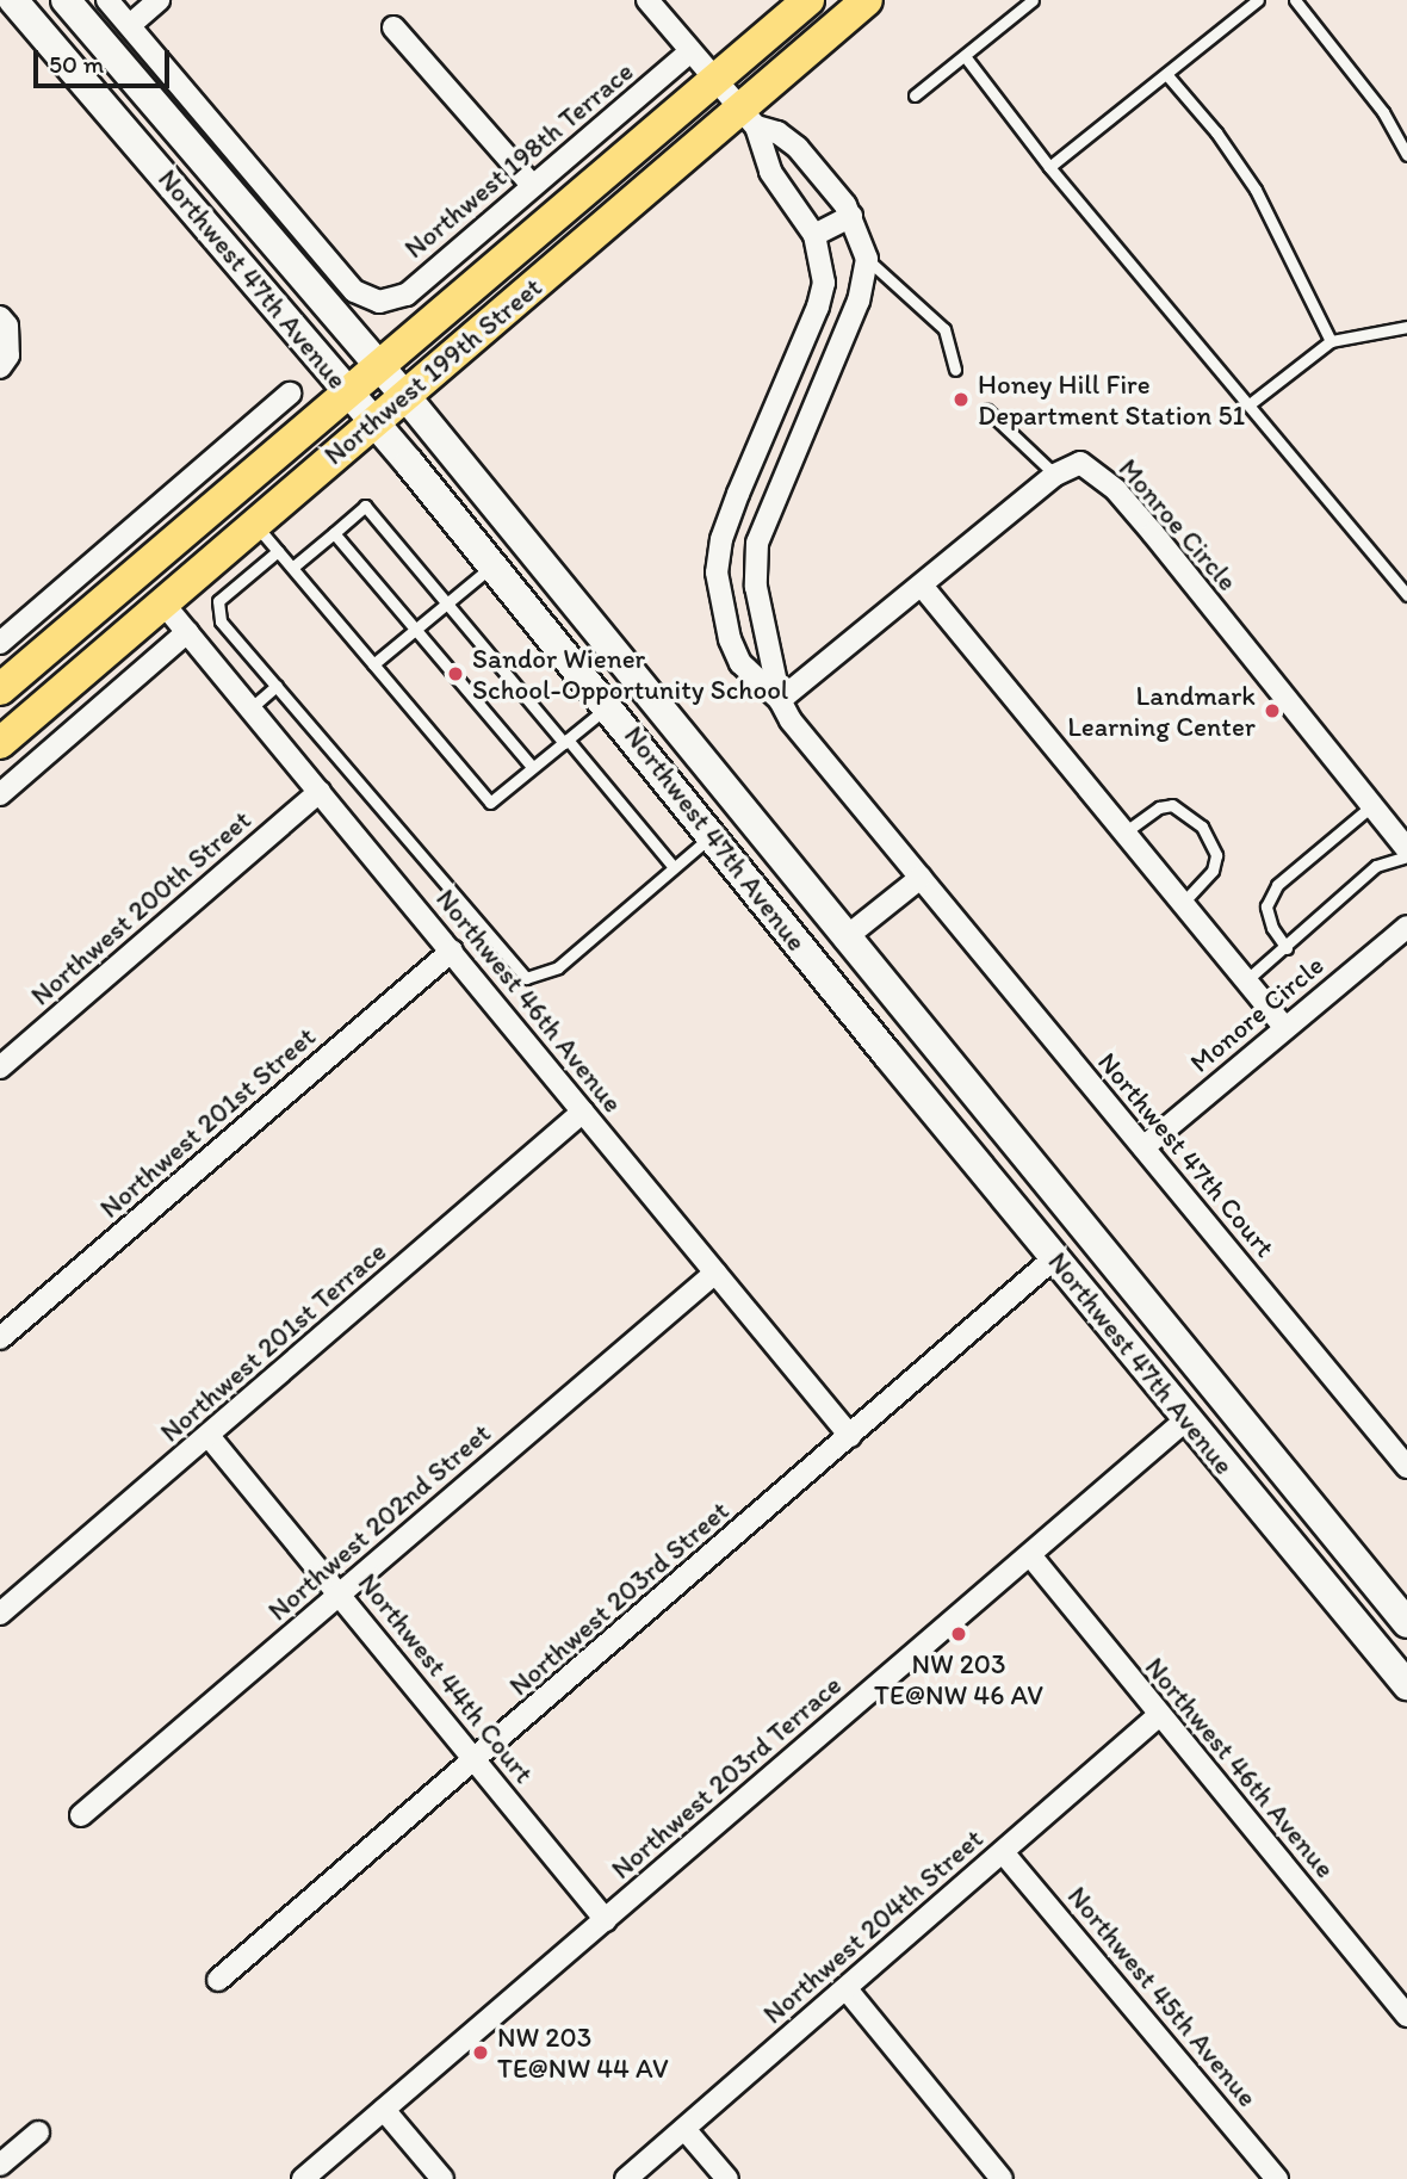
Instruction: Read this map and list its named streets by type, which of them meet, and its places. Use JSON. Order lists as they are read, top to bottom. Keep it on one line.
{"streets":{"main road":["Northwest 47th Avenue","Northwest 199th Street"],"street":["Northwest 198th Terrace","Monroe Circle","Northwest 200th Street","Northwest 46th Avenue","Monore Circle","Northwest 201st Street","Northwest 47th Court","Northwest 201st Terrace","Northwest 202nd Street","Northwest 203rd Street","Northwest 44th Court","Northwest 203rd Terrace","Northwest 204th Street","Northwest 45th Avenue"]},"crossings":[["Northwest 47th Avenue","Northwest 199th Street"],["Northwest 47th Avenue","Northwest 203rd Street"],["Northwest 47th Avenue","Northwest 203rd Terrace"],["Northwest 199th Street","Northwest 46th Avenue"],["Northwest 200th Street","Northwest 46th Avenue"],["Northwest 46th Avenue","Northwest 201st Street"],["Northwest 46th Avenue","Northwest 201st Terrace"],["Northwest 46th Avenue","Northwest 202nd Street"],["Northwest 46th Avenue","Northwest 203rd Street"],["Northwest 46th Avenue","Northwest 203rd Terrace"],["Northwest 46th Avenue","Northwest 204th Street"],["Monore Circle","Northwest 47th Court"],["Northwest 201st Terrace","Northwest 44th Court"],["Northwest 202nd Street","Northwest 44th Court"],["Northwest 203rd Street","Northwest 44th Court"],["Northwest 44th Court","Northwest 203rd Terrace"],["Northwest 204th Street","Northwest 45th Avenue"]],"places":["Honey Hill Fire Department Station 51","Sandor Wiener School-Opportunity School","Landmark Learning Center","NW 203 TE@NW 46 AV","NW 203 TE@NW 44 AV"],"scale_bar":"50 m"}
